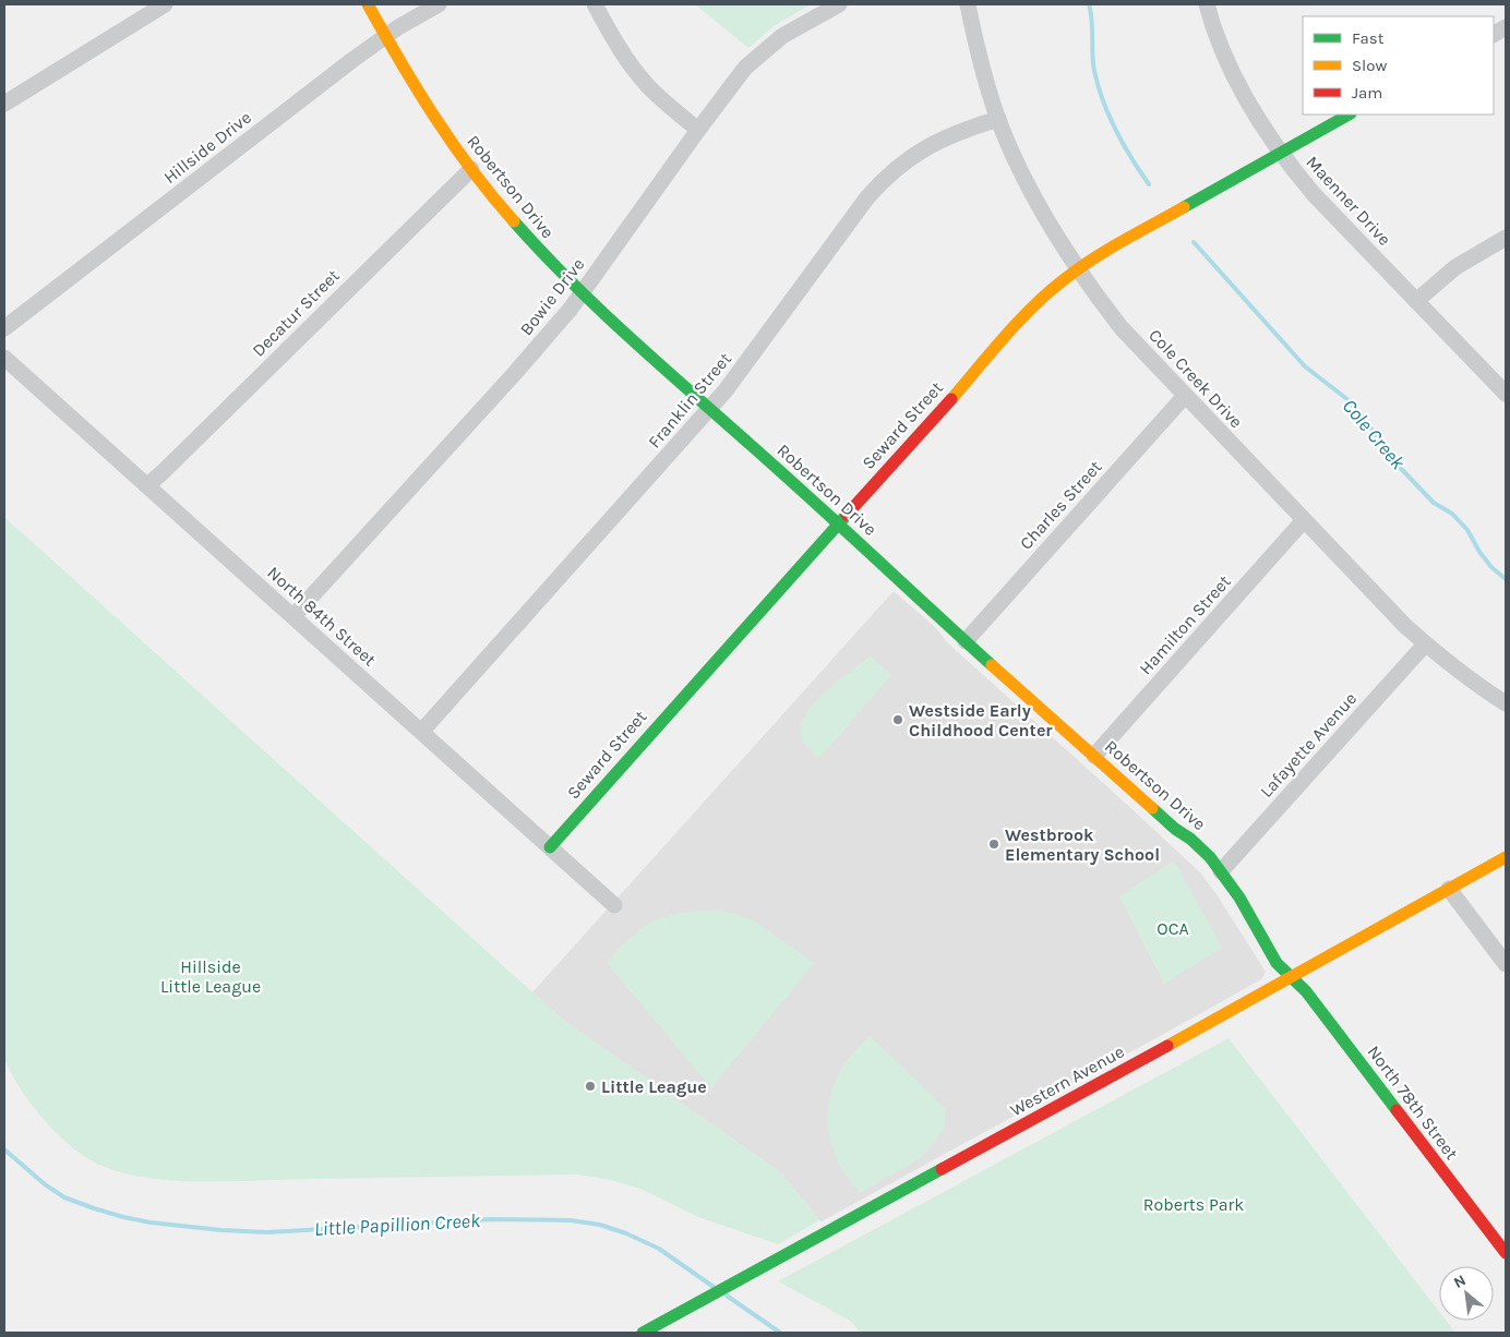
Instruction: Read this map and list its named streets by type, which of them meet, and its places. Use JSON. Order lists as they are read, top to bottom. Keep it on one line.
{"streets":{"street":["Hillside Drive","Robertson Drive","Maenner Drive","Bowie Drive","Decatur Street","Cole Creek Drive","Franklin Street","Seward Street","Charles Street","North 84th Street","Hamilton Street","Lafayette Avenue","Western Avenue","North 78th Street"]},"crossings":[["Hillside Drive","Robertson Drive"],["Robertson Drive","Bowie Drive"],["Robertson Drive","Decatur Street"],["Robertson Drive","Franklin Street"],["Robertson Drive","Seward Street"],["Robertson Drive","Charles Street"],["Robertson Drive","Hamilton Street"],["Robertson Drive","Lafayette Avenue"],["Robertson Drive","Western Avenue"],["Robertson Drive","North 78th Street"],["Maenner Drive","Seward Street"],["Bowie Drive","North 84th Street"],["Decatur Street","North 84th Street"],["Cole Creek Drive","Franklin Street"],["Cole Creek Drive","Seward Street"],["Cole Creek Drive","Charles Street"],["Cole Creek Drive","Hamilton Street"],["Cole Creek Drive","Lafayette Avenue"],["Franklin Street","North 84th Street"],["Seward Street","North 84th Street"],["Western Avenue","North 78th Street"]],"water":["Cole Creek","Little Papillion Creek"],"parks":["OCA","Hillside Little League","Roberts Park"],"places":["Westside Early Childhood Center","Westbrook Elementary School","Little League"],"legend":["Fast","Slow","Jam"],"north":"top left"}
